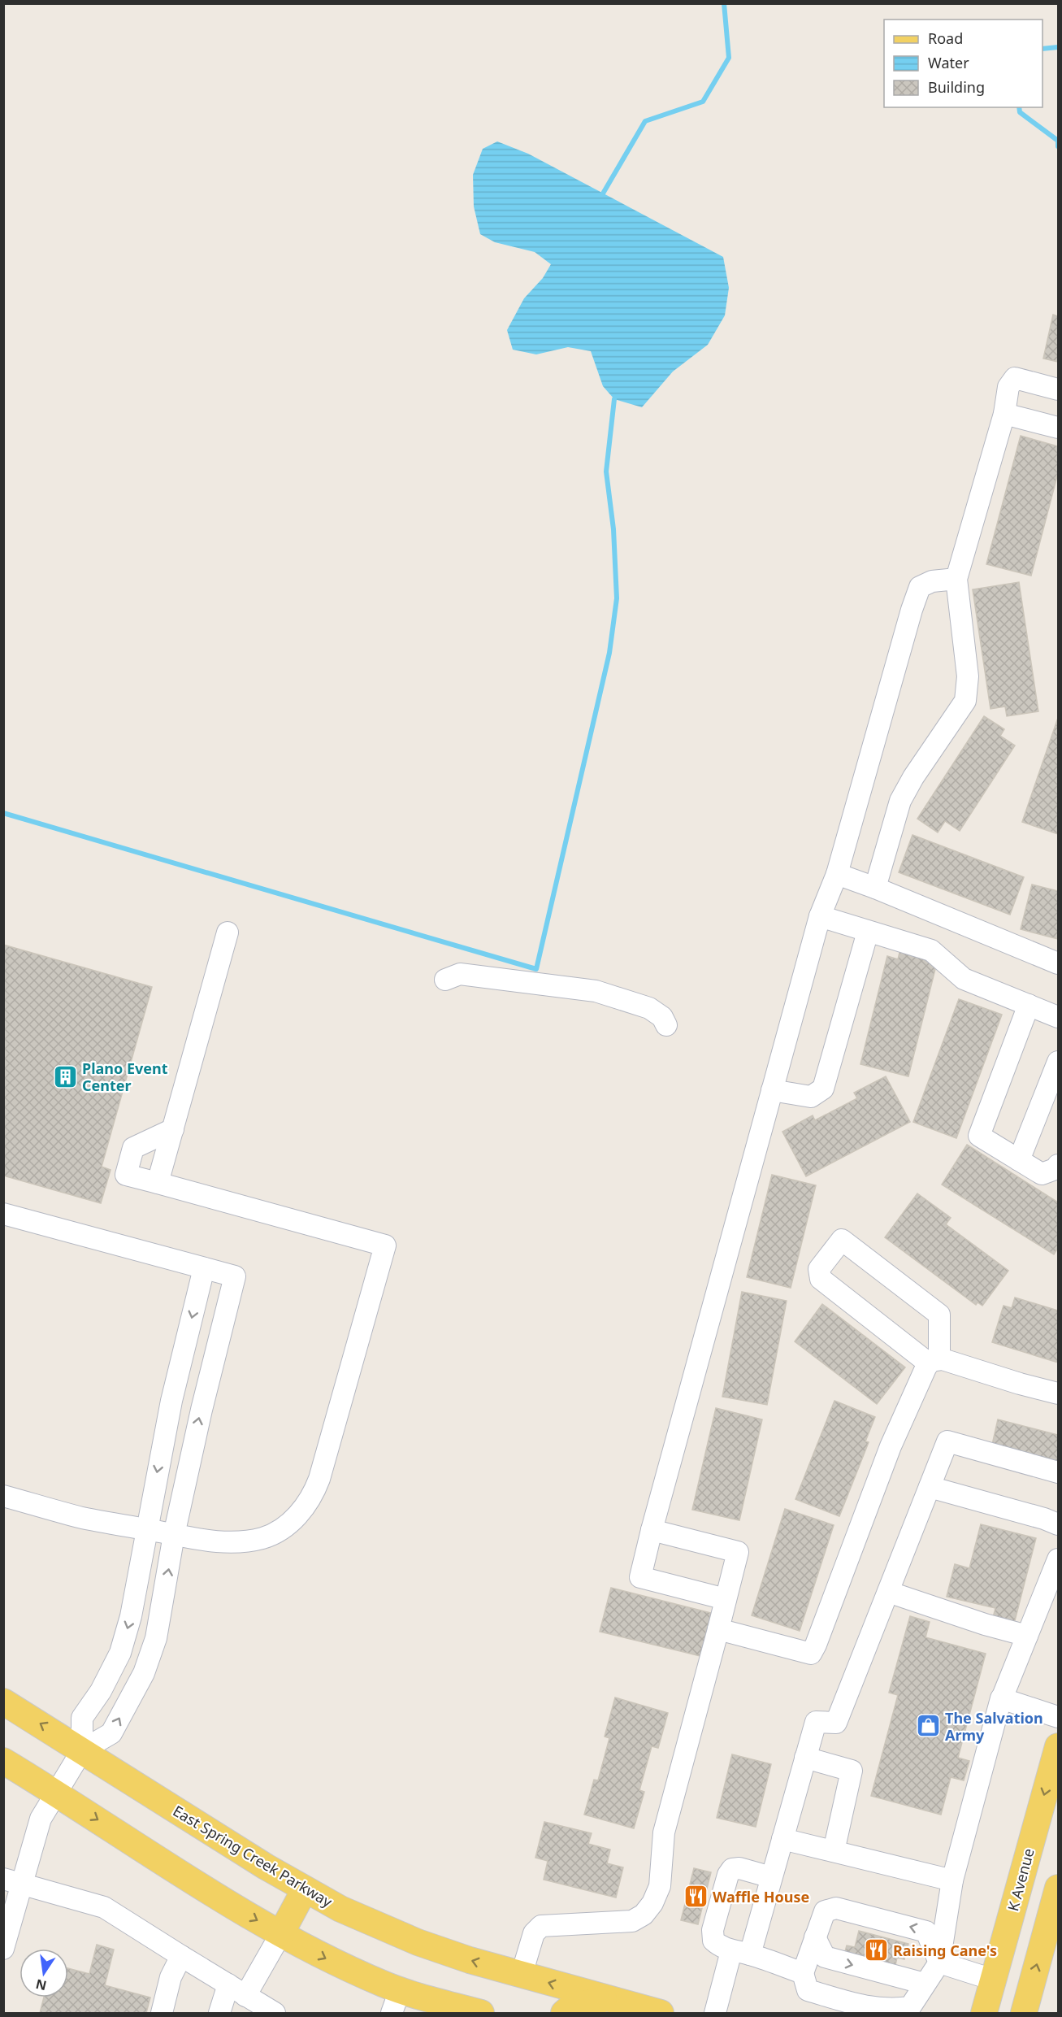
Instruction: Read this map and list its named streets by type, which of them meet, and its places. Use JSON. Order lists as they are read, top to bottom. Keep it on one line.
{"streets":{"main road":["East Spring Creek Parkway","K Avenue"]},"places":{"building":["Plano Event Center"],"shop":["The Salvation Army"],"restaurant":["Waffle House","Raising Cane's"]},"legend":["Road","Water","Building"],"north":"bottom"}
